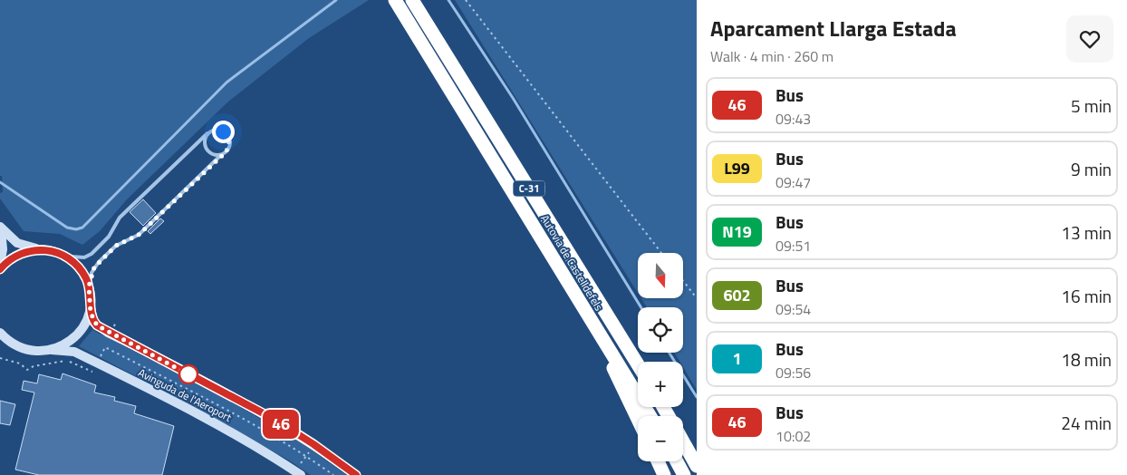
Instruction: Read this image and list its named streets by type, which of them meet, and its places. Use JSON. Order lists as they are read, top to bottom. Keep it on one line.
{"streets":{"highway":["C-31","Autovia de Castelldefels"],"street":["Avinguda de l'Aeroport"]},"lines":["bus line 46"],"north":"bottom","page":{"on_map":"46","heading":["Aparcament Llarga Estada","Walk · 4 min · 260 m"],"list":[{"mark":"46","name":"Bus","note":"09:43","value":"5 min"},{"mark":"L99","name":"Bus","note":"09:47","value":"9 min"},{"mark":"N19","name":"Bus","note":"09:51","value":"13 min"},{"mark":"602","name":"Bus","note":"09:54","value":"16 min"},{"mark":"1","name":"Bus","note":"09:56","value":"18 min"},{"mark":"46","name":"Bus","note":"10:02","value":"24 min"}],"map_buttons":["+","−"]}}
